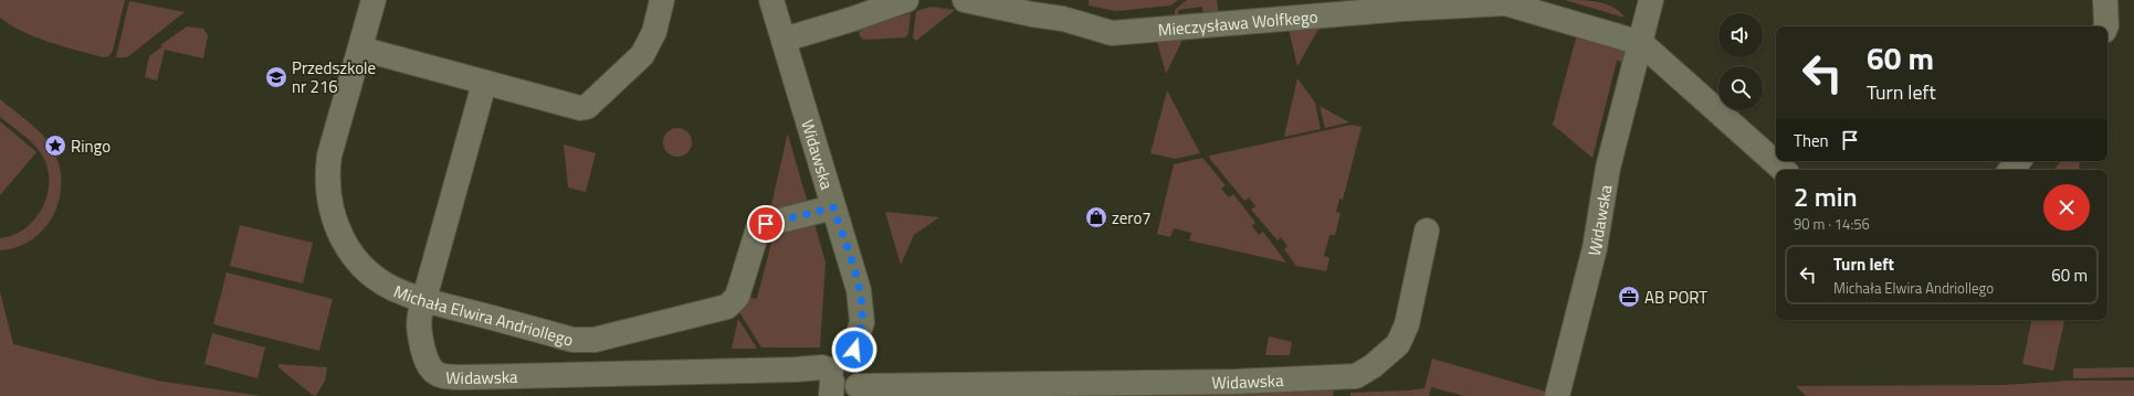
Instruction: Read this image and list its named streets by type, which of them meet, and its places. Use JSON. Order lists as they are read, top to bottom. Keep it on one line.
{"streets":{"street":["Mieczysława Wolfkego","Widawska","Michała Elwira Andriollego"]},"crossings":[["Mieczysława Wolfkego","Widawska"],["Widawska","Michała Elwira Andriollego"]],"places":{"school or university":["Przedszkole nr 216"],"place":["Ringo"],"shop":["zero7"],"office":["AB PORT"]},"page":{"turn":["60 m","Turn left"],"then":"Then","heading":["2 min","90 m · 14:56"],"list":[{"name":"Turn left","note":"Michała Elwira Andriollego","value":"60 m"}]}}
